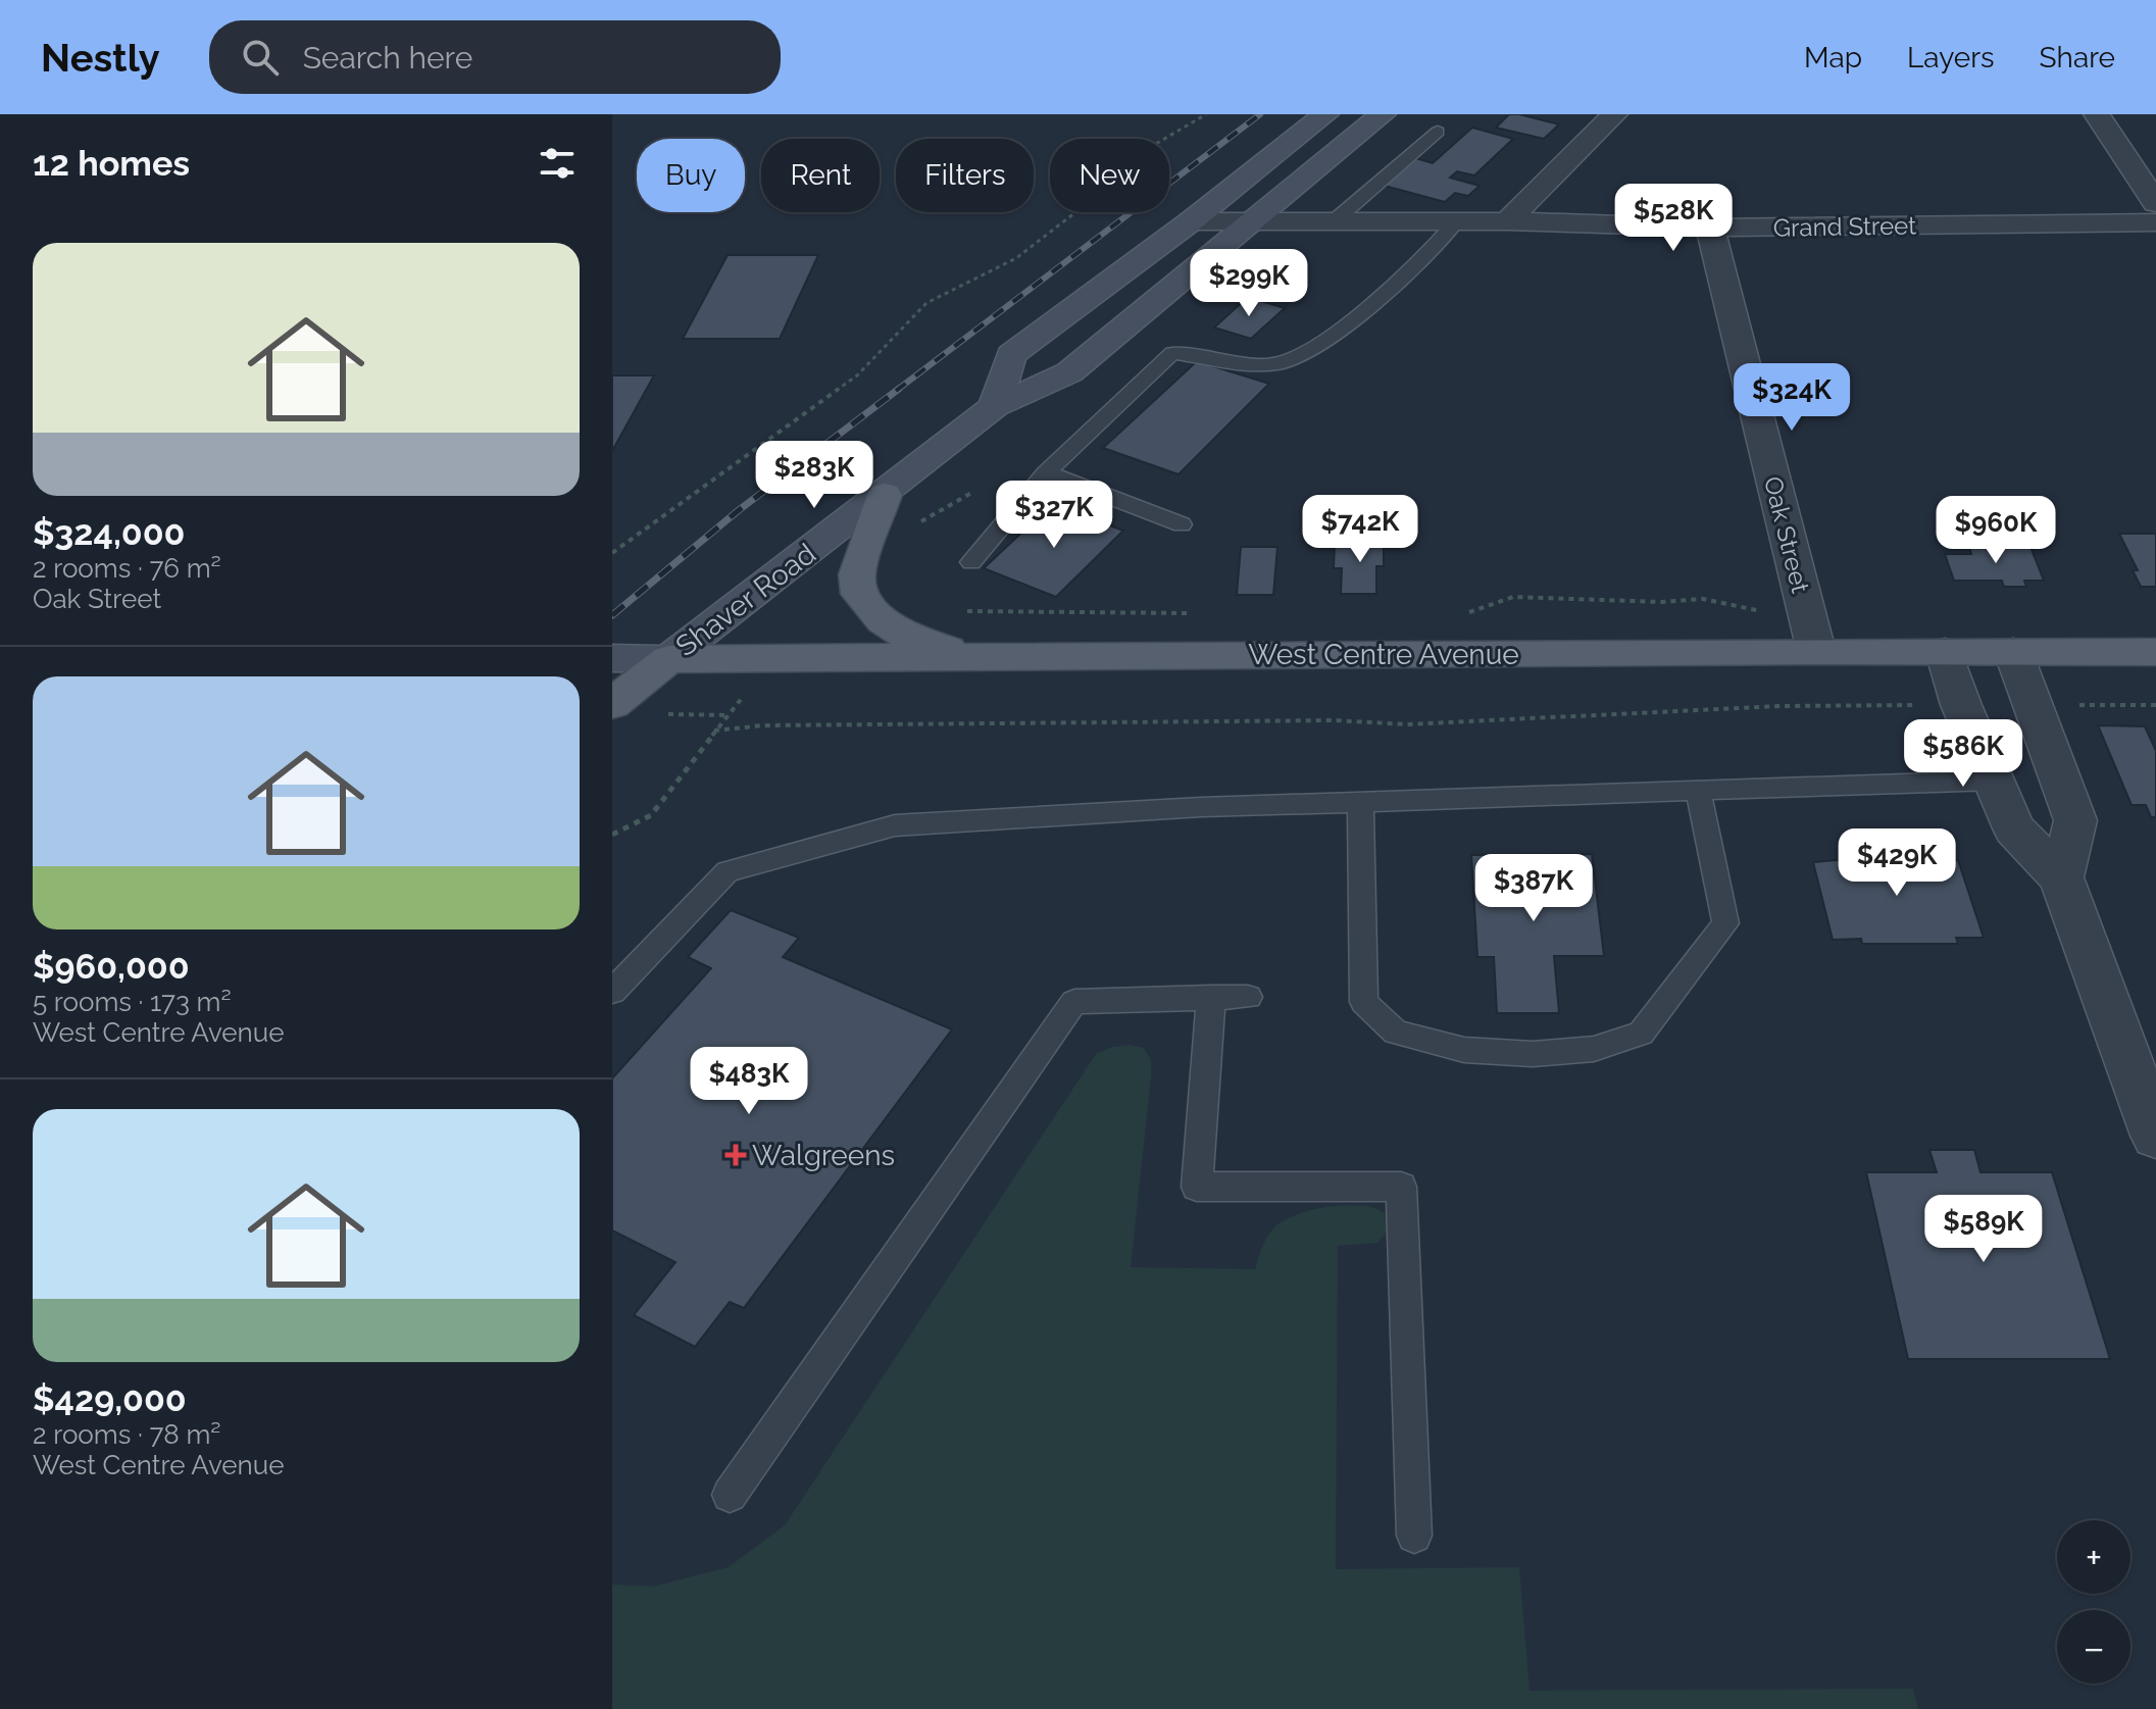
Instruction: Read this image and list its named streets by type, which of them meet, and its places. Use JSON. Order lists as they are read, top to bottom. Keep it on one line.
{"streets":{"main road":["Shaver Road","West Centre Avenue"],"street":["Grand Street","Oak Street"]},"crossings":[["Grand Street","Oak Street"],["Grand Street","Shaver Road"],["Oak Street","West Centre Avenue"],["Shaver Road","West Centre Avenue"]],"places":{"health":["Walgreens"]},"page":{"header":"Nestly","search":"Search here","nav":["Map","Layers","Share"],"heading":"12 homes","chip":["Buy","Rent","Filters","New"],"price":["$528K","$299K","$324K","$283K","$327K","$742K","$960K","$586K","$429K","$387K","$483K","$589K"],"list":[{"name":"$324,000","note":"2 rooms · 76 m² · Oak Street"},{"name":"$960,000","note":"5 rooms · 173 m² · West Centre Avenue"},{"name":"$429,000","note":"2 rooms · 78 m² · West Centre Avenue"}],"map_buttons":["+","−"]}}
